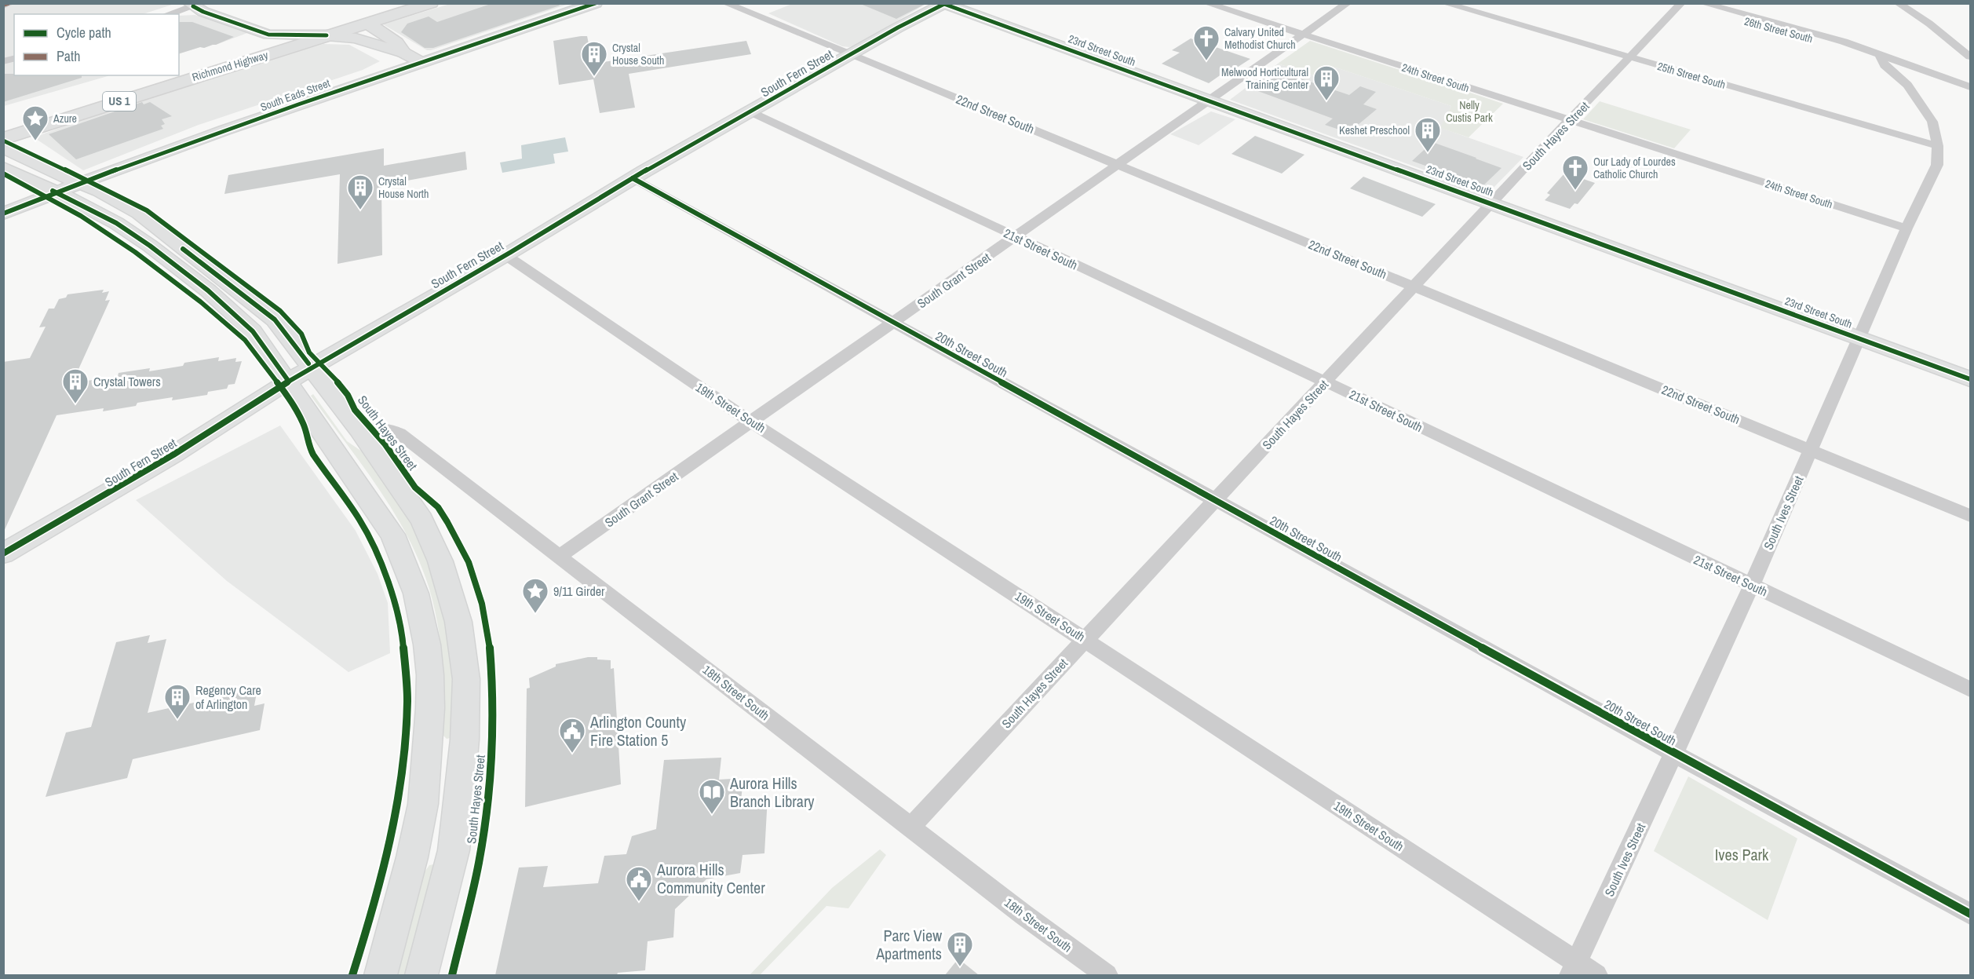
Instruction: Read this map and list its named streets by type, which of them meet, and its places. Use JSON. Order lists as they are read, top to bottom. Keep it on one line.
{"streets":{"highway":["Richmond Highway","US 1"],"street":["26th Street South","23rd Street South","South Fern Street","25th Street South","24th Street South","South Eads Street","22nd Street South","South Hayes Street","21st Street South","South Grant Street","20th Street South","19th Street South","South Ives Street","18th Street South"]},"crossings":[["26th Street South","South Hayes Street"],["26th Street South","South Ives Street"],["23rd Street South","South Fern Street"],["23rd Street South","South Hayes Street"],["23rd Street South","South Grant Street"],["23rd Street South","South Ives Street"],["South Fern Street","22nd Street South"],["South Fern Street","South Hayes Street"],["South Fern Street","21st Street South"],["South Fern Street","20th Street South"],["South Fern Street","19th Street South"],["25th Street South","South Hayes Street"],["25th Street South","South Ives Street"],["24th Street South","South Hayes Street"],["24th Street South","South Grant Street"],["24th Street South","South Ives Street"],["22nd Street South","South Hayes Street"],["22nd Street South","South Grant Street"],["22nd Street South","South Ives Street"],["South Hayes Street","21st Street South"],["South Hayes Street","20th Street South"],["South Hayes Street","19th Street South"],["South Hayes Street","18th Street South"],["21st Street South","South Grant Street"],["21st Street South","South Ives Street"],["South Grant Street","20th Street South"],["South Grant Street","19th Street South"],["South Grant Street","18th Street South"],["20th Street South","South Ives Street"],["19th Street South","South Ives Street"]],"parks":["Nelly Custis Park","Ives Park"],"places":{"church":["Calvary United Methodist Church","Our Lady of Lourdes Catholic Church"],"building":["Crystal House South","Melwood Horticultural Training Center","Keshet Preschool","Crystal House North","Crystal Towers","Regency Care of Arlington","Parc View Apartments"],"place":["Azure","9/11 Girder"],"public building":["Arlington County Fire Station 5","Aurora Hills Community Center"],"library":["Aurora Hills Branch Library"]},"legend":["Cycle path","Path"]}
